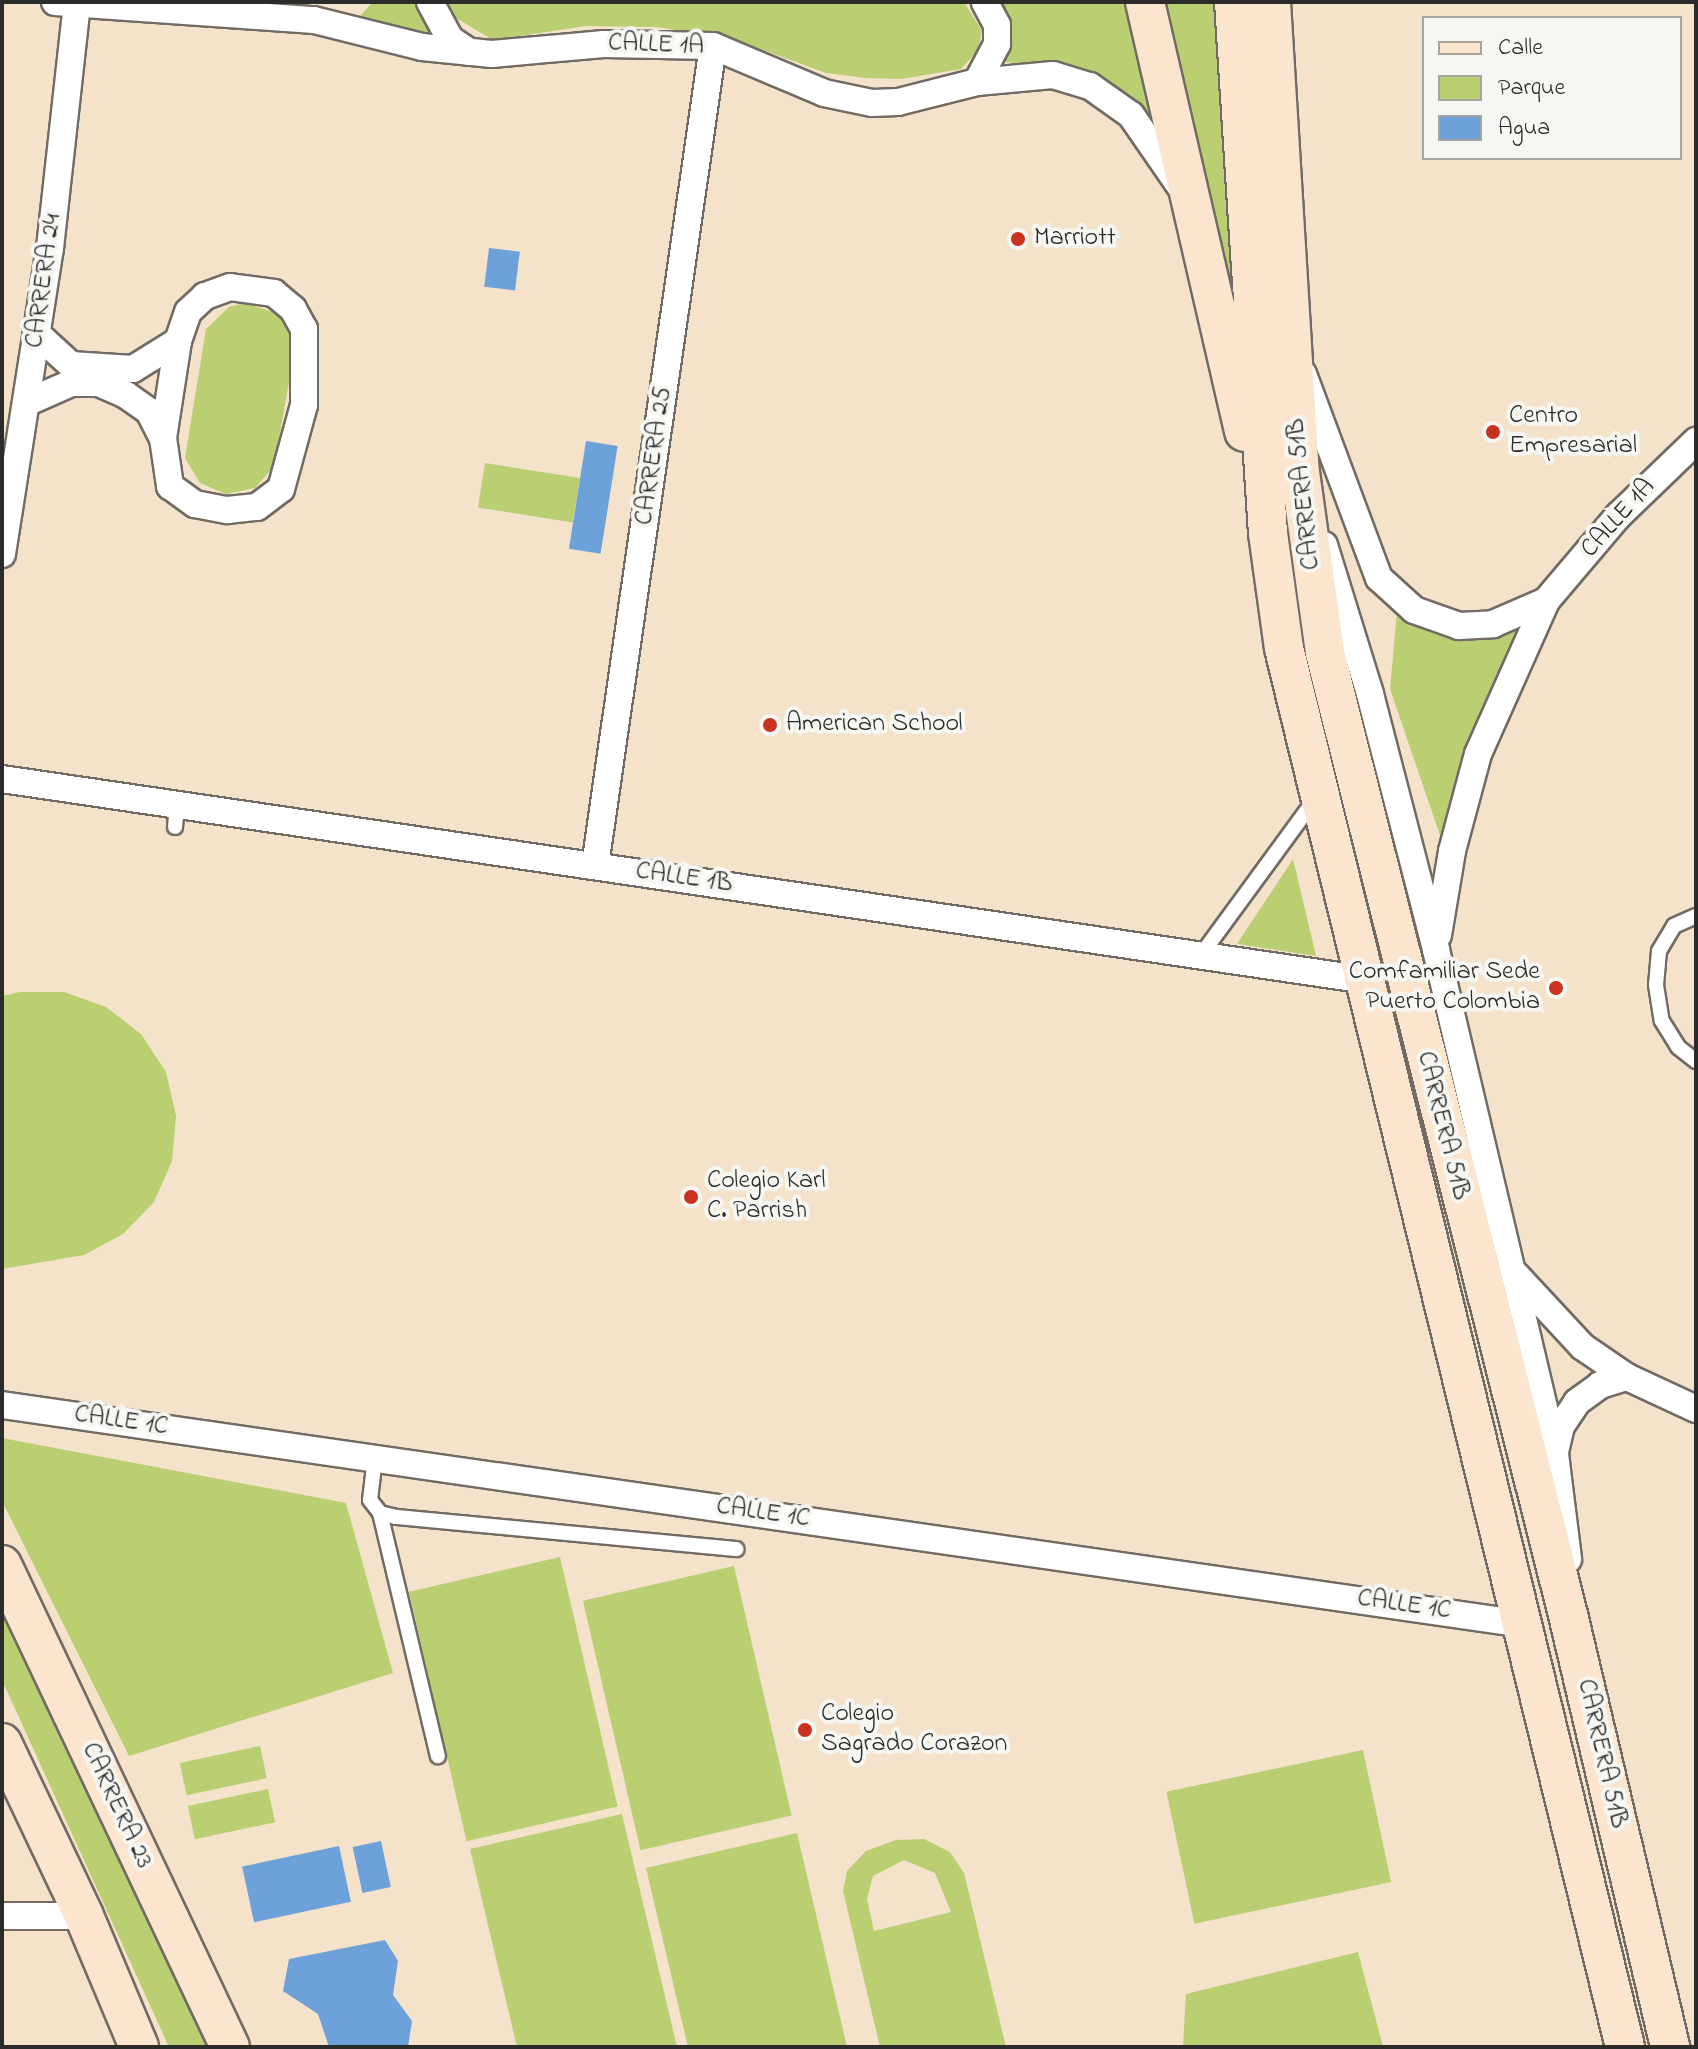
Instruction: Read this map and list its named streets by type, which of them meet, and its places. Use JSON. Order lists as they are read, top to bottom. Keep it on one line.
{"streets":{"main road":["CARRERA 51B","CARRERA 23"],"street":["CALLE 1A","CARRERA 24","CARRERA 25","CALLE 1B","CALLE 1C"]},"crossings":[["CALLE 1A","CARRERA 24"],["CALLE 1A","CARRERA 25"],["CARRERA 25","CALLE 1B"],["CARRERA 51B","CALLE 1B"],["CARRERA 51B","CALLE 1C"]],"places":["Marriott","Centro Empresarial","American School","Comfamiliar Sede Puerto Colombia","Colegio Karl C. Parrish","Colegio Sagrado Corazon"],"legend":["Calle","Parque","Agua"]}
